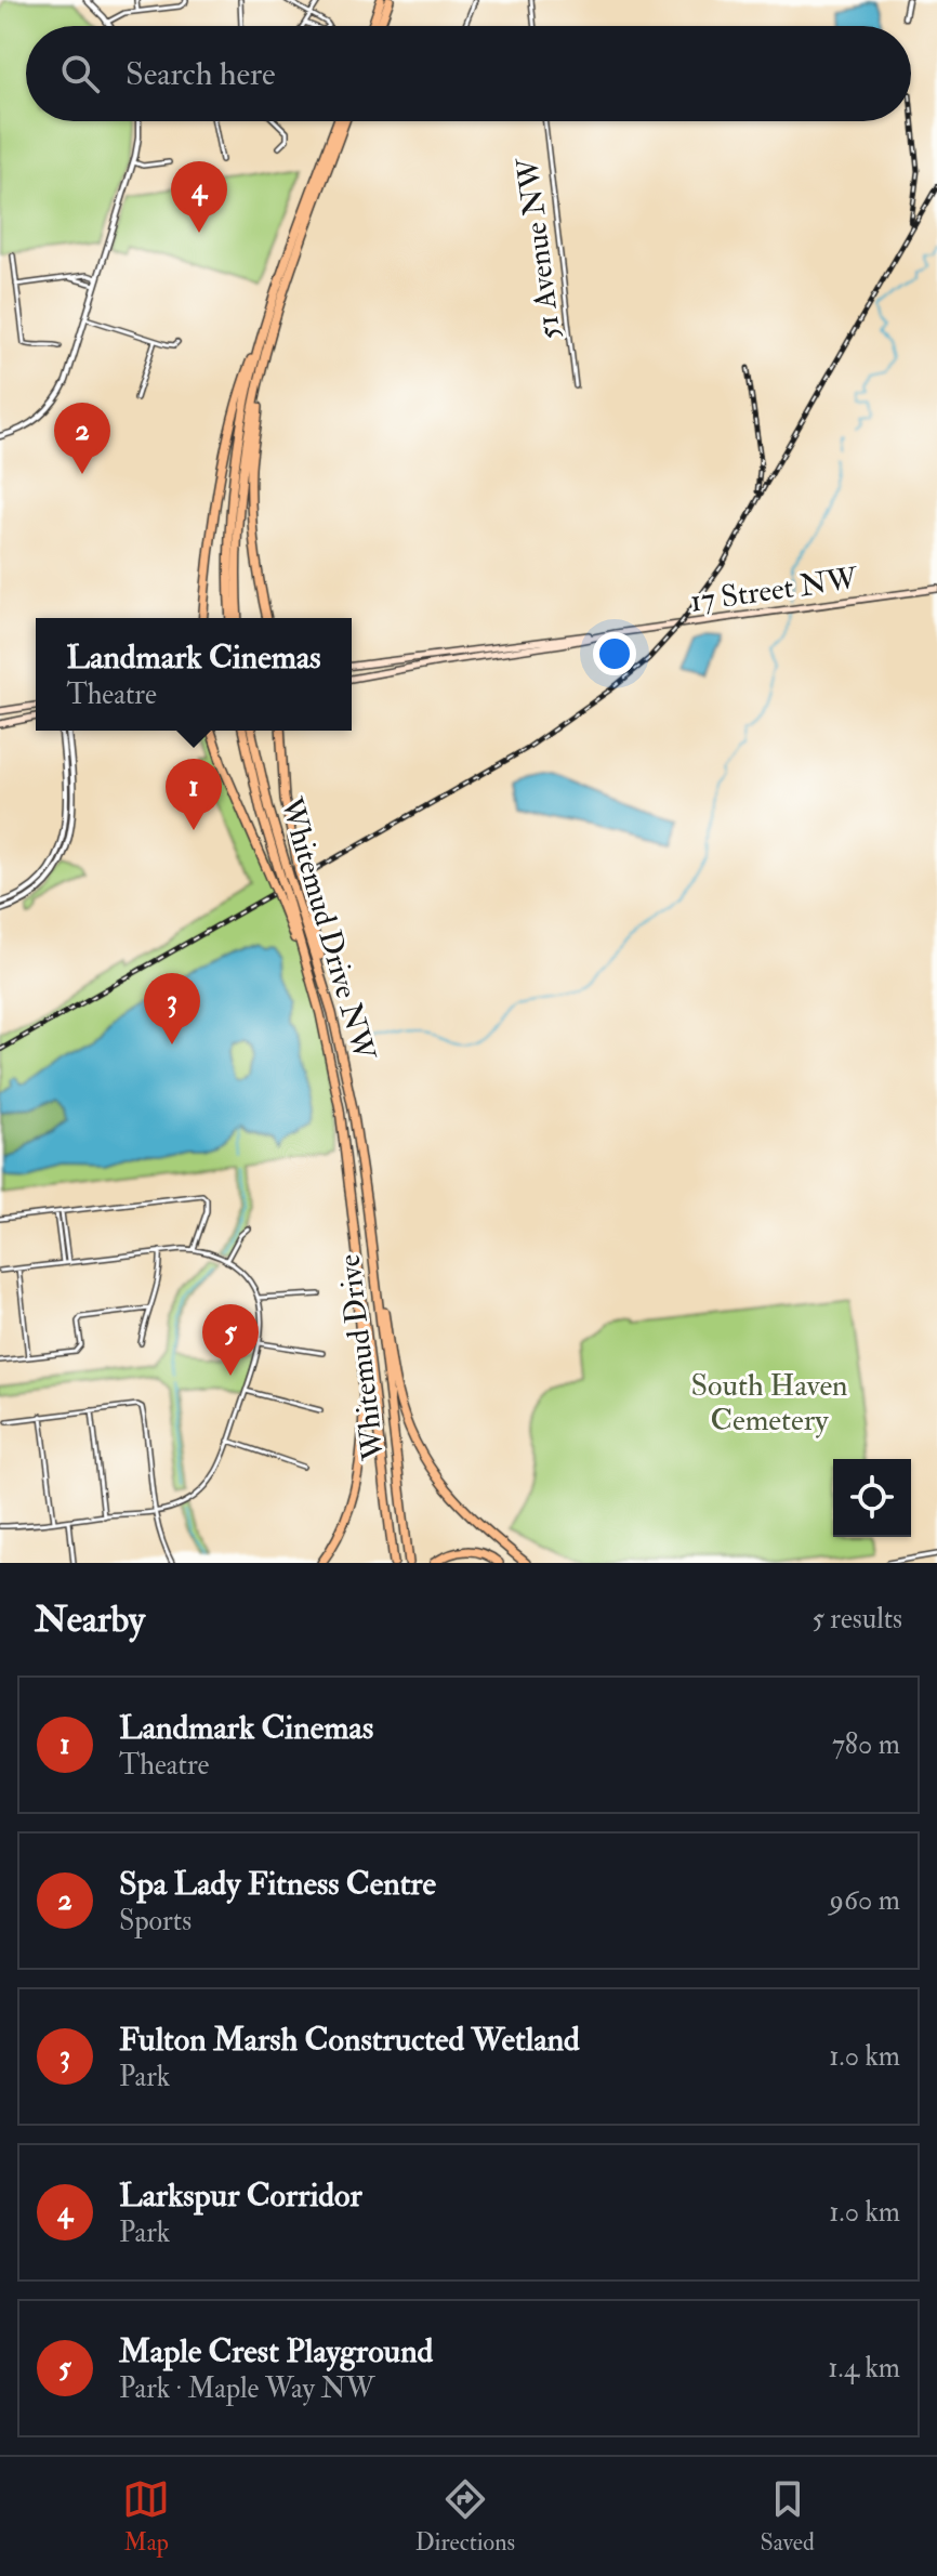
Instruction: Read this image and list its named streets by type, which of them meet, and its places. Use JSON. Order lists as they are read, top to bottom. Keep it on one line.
{"streets":{"highway":["Whitemud Drive NW","Whitemud Drive"],"main road":["17 Street NW"],"street":["51 Avenue NW"]},"crossings":[["Whitemud Drive NW","Whitemud Drive"]],"parks":["South Haven Cemetery"],"page":{"search":"Search here","pins":["4","2","1","3","5"],"popup":["Landmark Cinemas","Theatre"],"heading":["Nearby","5 results"],"list":[{"mark":"1","name":"Landmark Cinemas","note":"Theatre","value":"780 m"},{"mark":"2","name":"Spa Lady Fitness Centre","note":"Sports","value":"960 m"},{"mark":"3","name":"Fulton Marsh Constructed Wetland","note":"Park","value":"1.0 km"},{"mark":"4","name":"Larkspur Corridor","note":"Park","value":"1.0 km"},{"mark":"5","name":"Maple Crest Playground","note":"Park · Maple Way NW","value":"1.4 km"}],"nav":["Map","Directions","Saved"]}}
